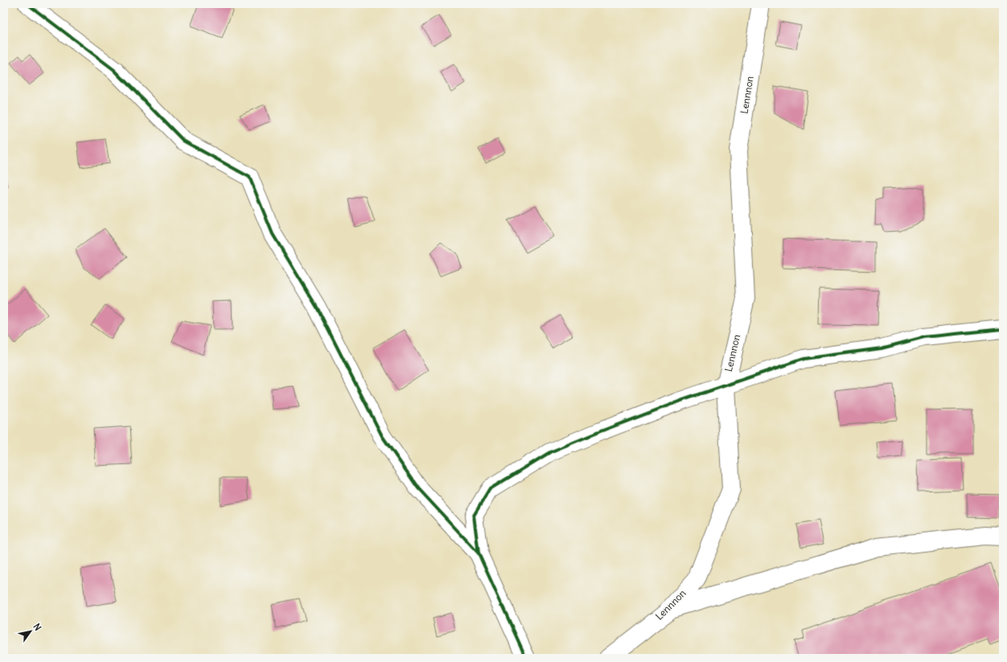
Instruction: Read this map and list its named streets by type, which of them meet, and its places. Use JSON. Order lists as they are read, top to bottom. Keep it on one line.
{"streets":{"street":["Lennnon"]},"north":"top right"}
